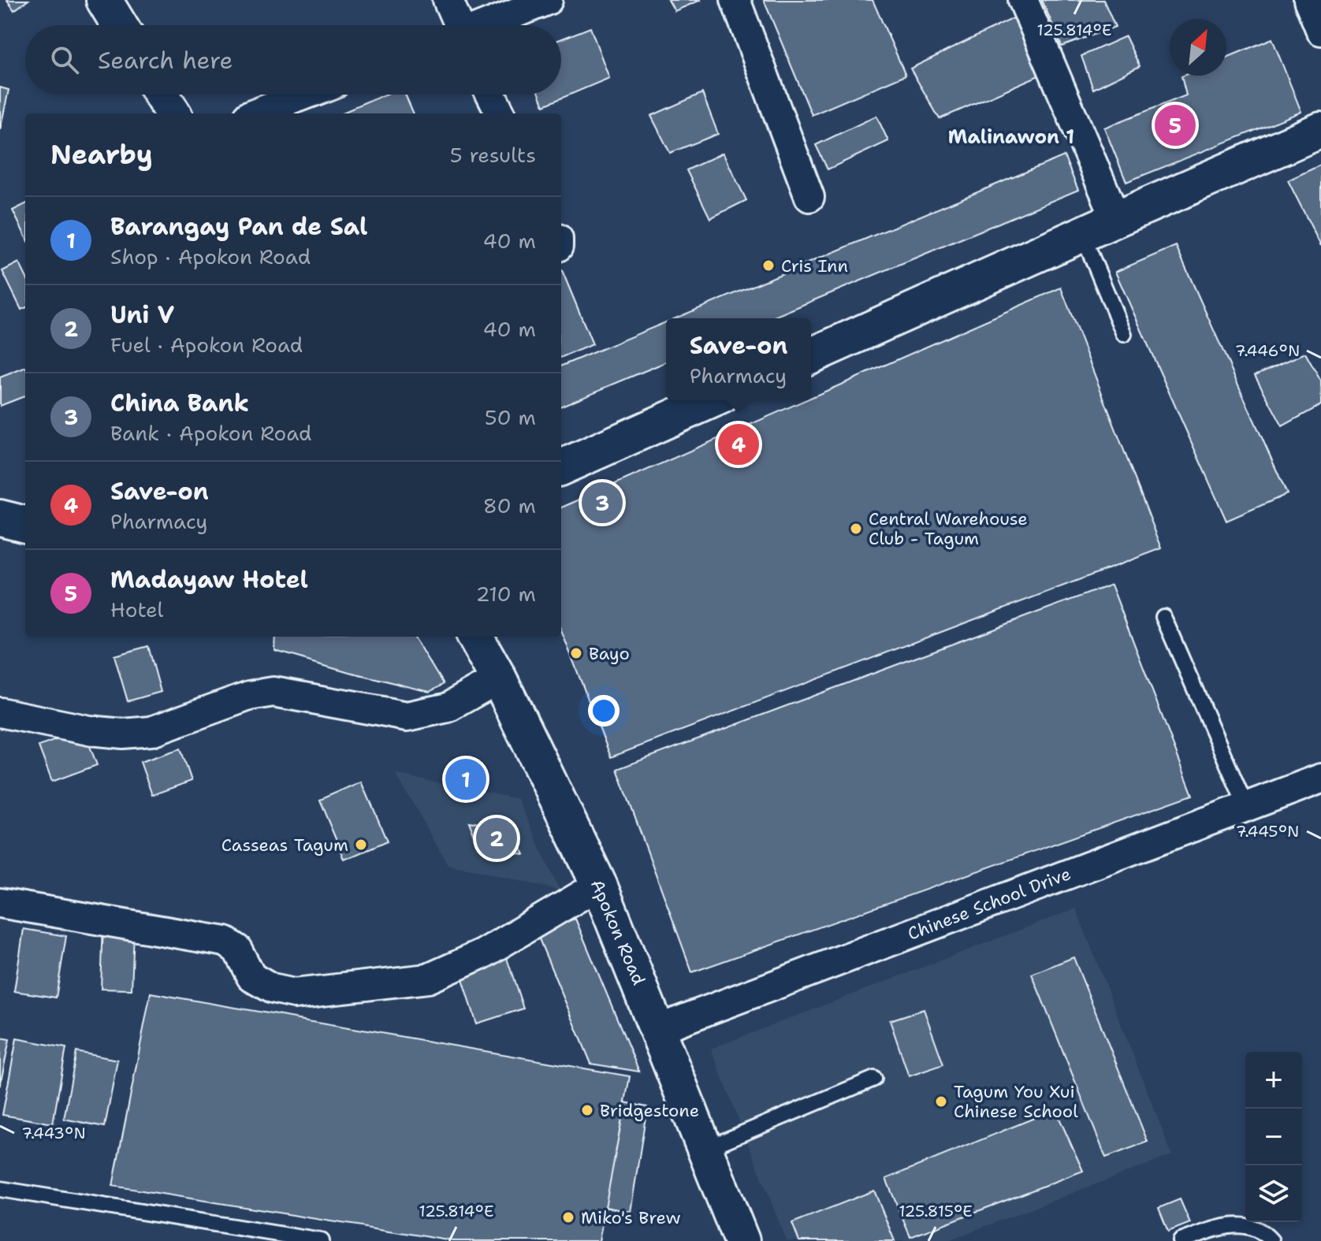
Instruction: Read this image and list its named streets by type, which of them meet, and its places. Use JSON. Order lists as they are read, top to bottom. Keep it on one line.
{"streets":{"main road":["Apokon Road"],"street":["Chinese School Drive"]},"crossings":[["Chinese School Drive","Apokon Road"]],"districts":["Malinawon 1"],"places":["Cris Inn","Central Warehouse Club - Tagum","Bayo","Casseas Tagum","Tagum You Xui Chinese School","Bridgestone","Miko's Brew"],"north":"top right","page":{"search":"Search here","pins":["5","4","3","1","2"],"heading":["Nearby","5 results"],"list":[{"mark":"1","name":"Barangay Pan de Sal","note":"Shop · Apokon Road","value":"40 m"},{"mark":"2","name":"Uni V","note":"Fuel · Apokon Road","value":"40 m"},{"mark":"3","name":"China Bank","note":"Bank · Apokon Road","value":"50 m"},{"mark":"4","name":"Save-on","note":"Pharmacy","value":"80 m"},{"mark":"5","name":"Madayaw Hotel","note":"Hotel","value":"210 m"}],"popup":["Save-on","Pharmacy"],"map_buttons":["+","−"]},"coordinates":["125.814°E","7.446°N","7.445°N","7.443°N","125.815°E"]}
